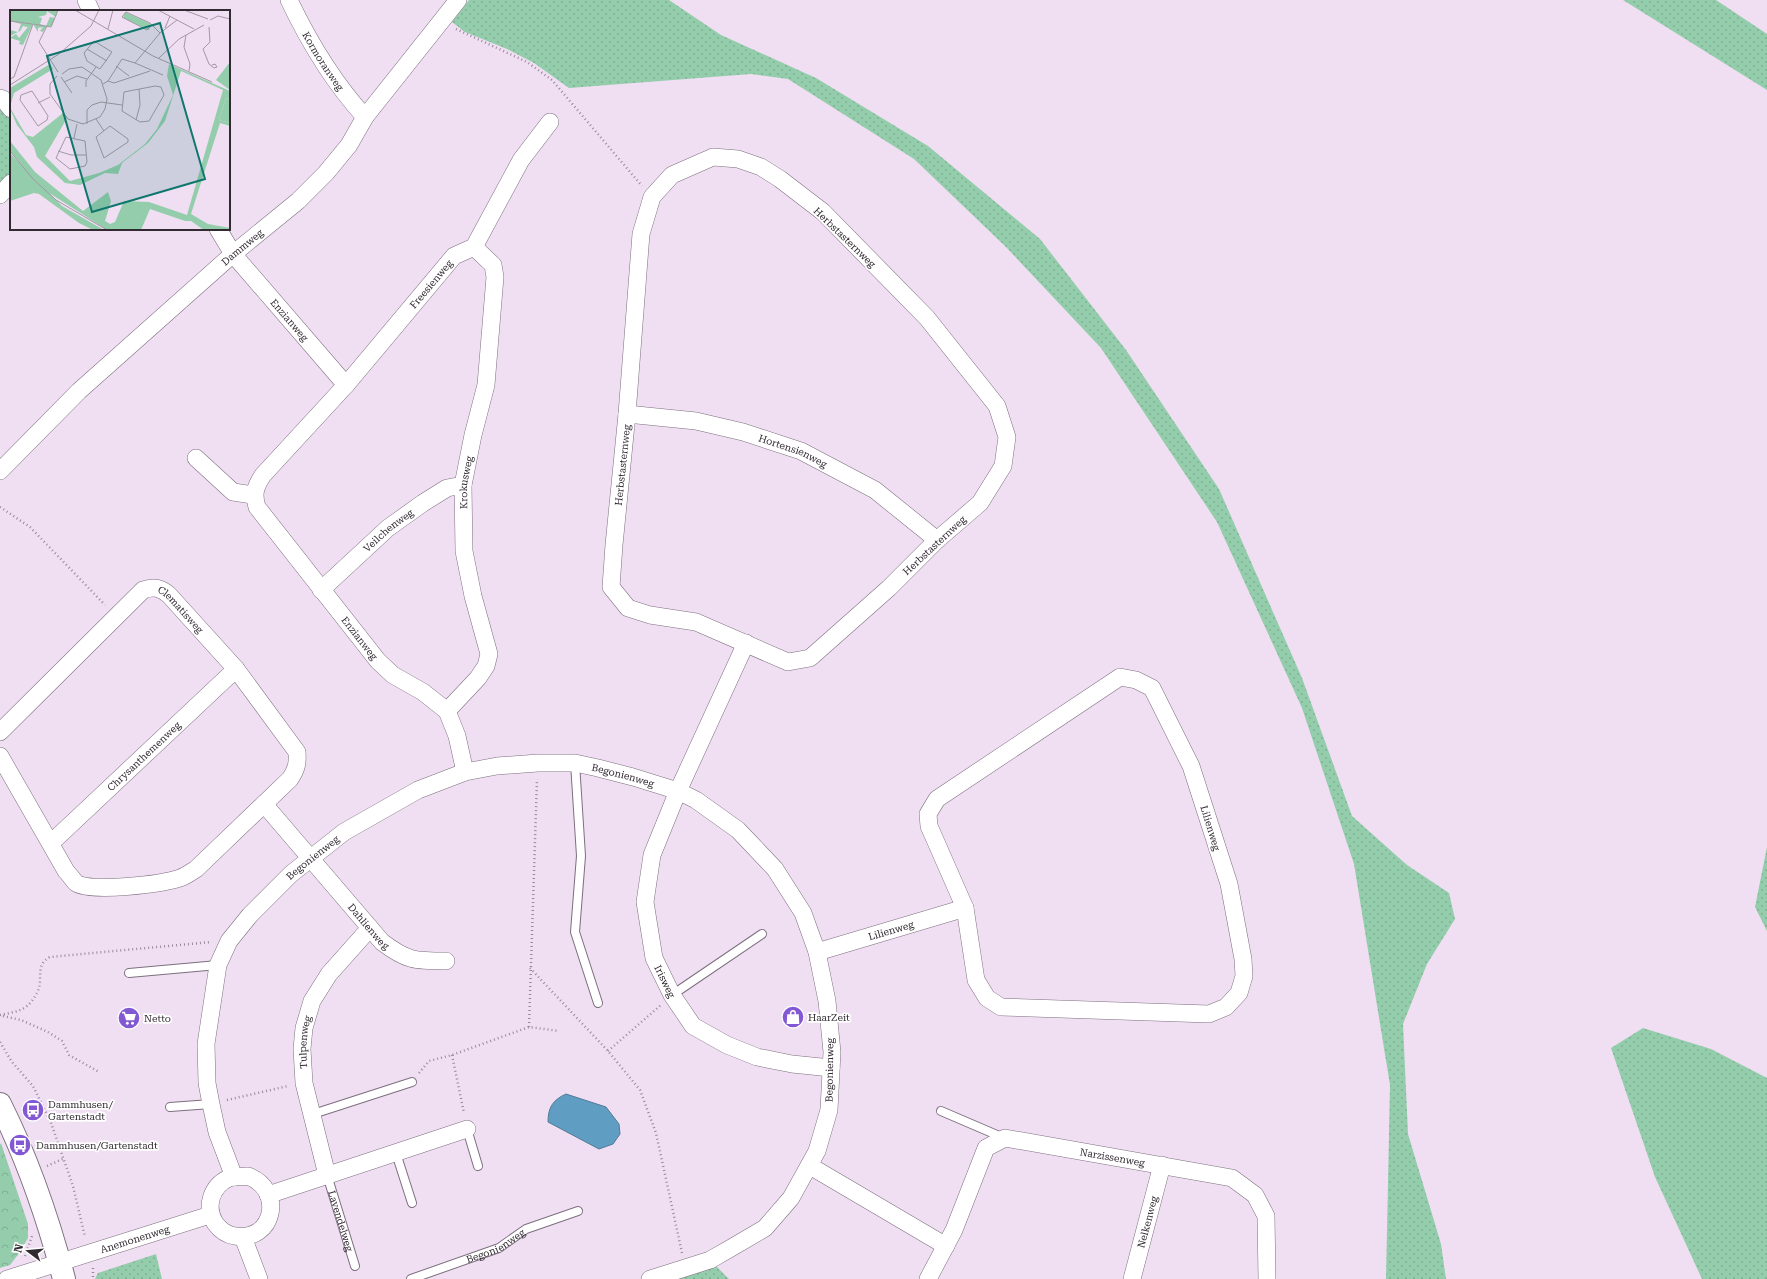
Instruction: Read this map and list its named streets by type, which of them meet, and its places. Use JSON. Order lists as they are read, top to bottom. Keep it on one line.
{"streets":{"street":["Kormoranweg","Herbstasternweg","Dammweg","Freesienweg","Enzianweg","Hortensienweg","Krokusweg","Veilchenweg","Clematisweg","Chrysanthemenweg","Begonienweg","Lilienweg","Dahlienweg","Irisweg","Tulpenweg","Narzissenweg","Nelkenweg","Anemonenweg"],"lane":["Lavendelweg"]},"crossings":[["Kormoranweg","Dammweg"],["Herbstasternweg","Hortensienweg"],["Dammweg","Enzianweg"],["Freesienweg","Enzianweg"],["Freesienweg","Krokusweg"],["Enzianweg","Krokusweg"],["Enzianweg","Veilchenweg"],["Enzianweg","Begonienweg"],["Krokusweg","Veilchenweg"],["Clematisweg","Chrysanthemenweg"],["Begonienweg","Lilienweg"],["Begonienweg","Dahlienweg"],["Begonienweg","Irisweg"],["Begonienweg","Anemonenweg"],["Dahlienweg","Tulpenweg"],["Tulpenweg","Lavendelweg"],["Narzissenweg","Nelkenweg"]],"places":{"shop":["HaarZeit"],"supermarket":["Netto"],"bus stop":["Dammhusen/ Gartenstadt","Dammhusen/Gartenstadt"]},"north":"left"}
